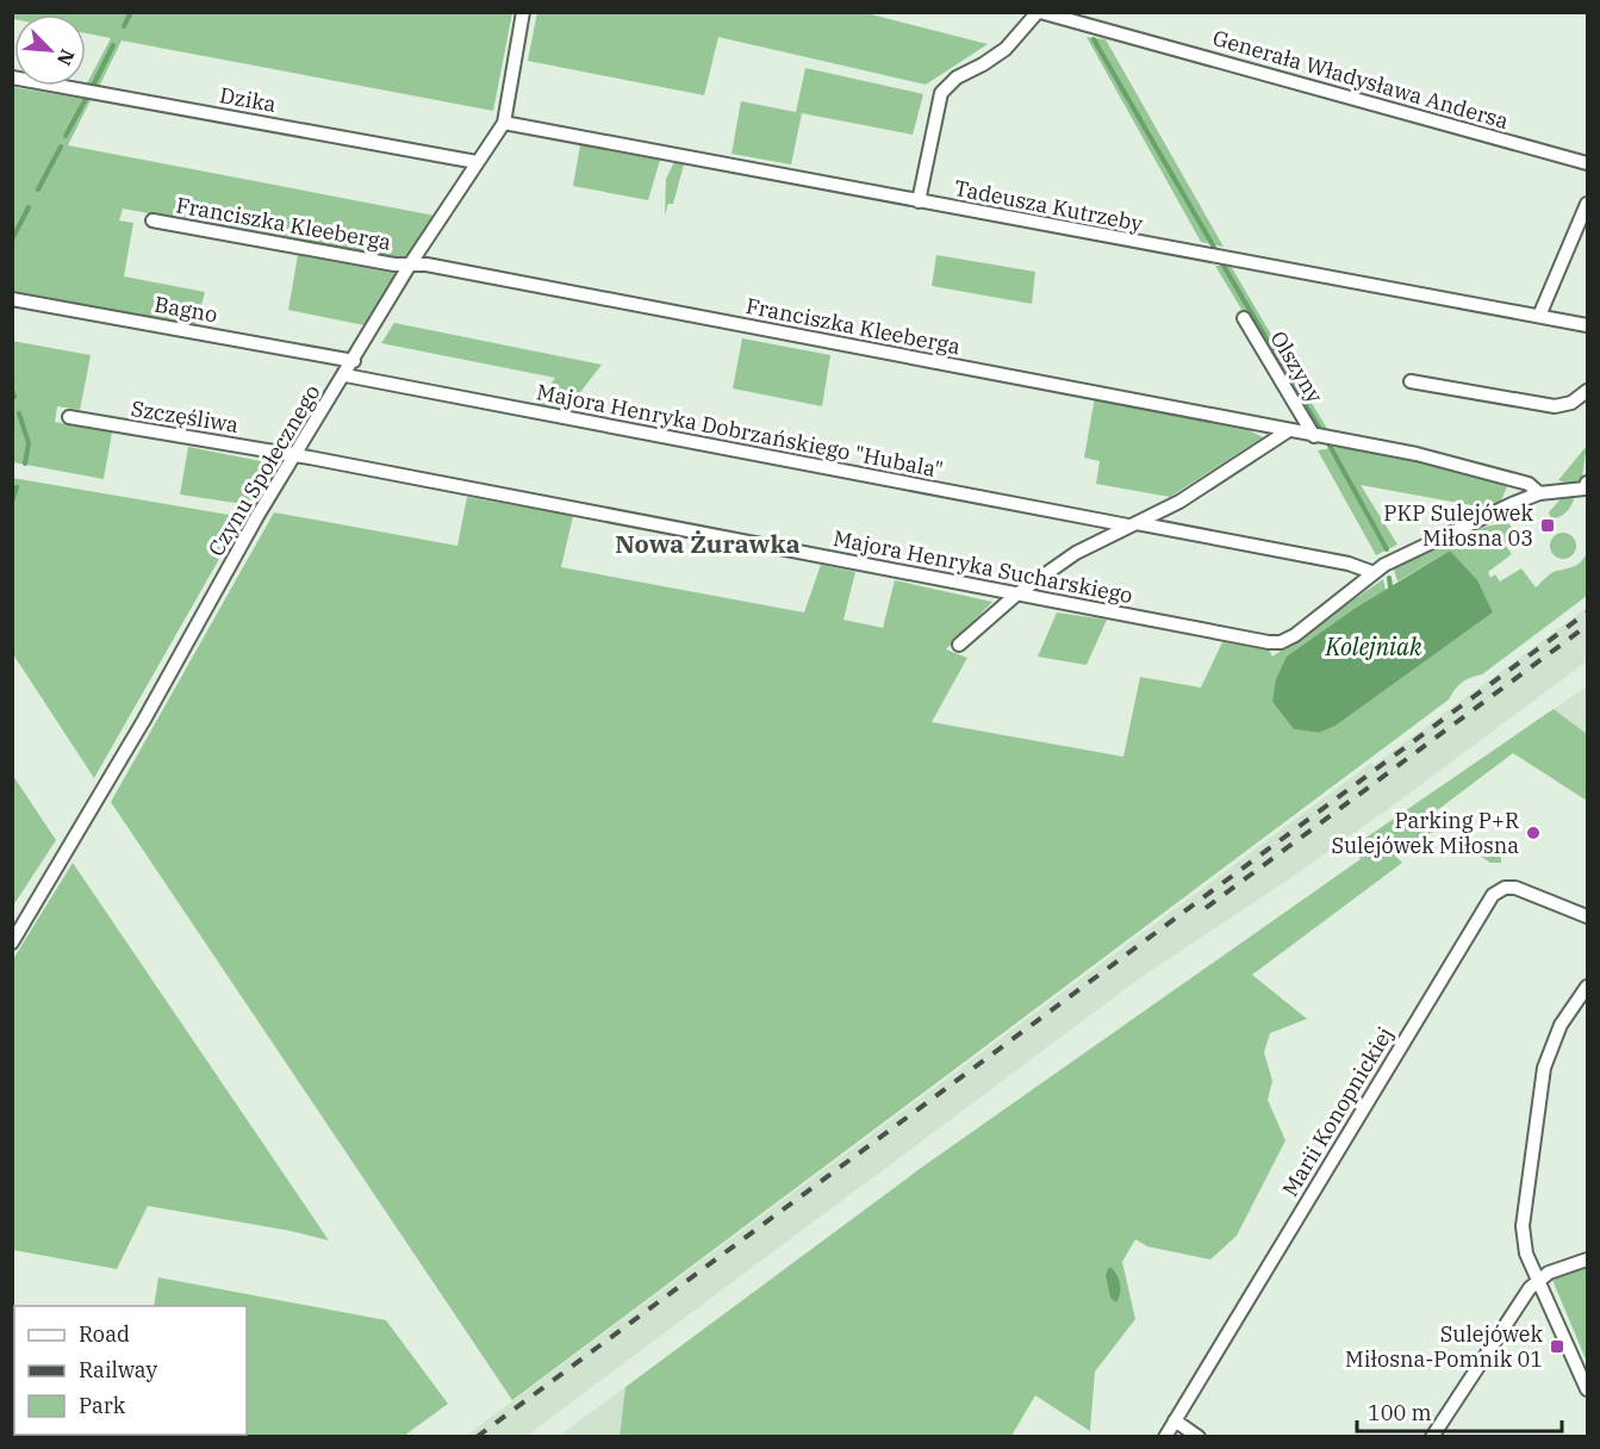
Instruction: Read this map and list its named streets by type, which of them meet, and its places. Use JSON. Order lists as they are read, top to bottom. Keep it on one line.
{"streets":{"street":["Generała Władysława Andersa","Dzika","Tadeusza Kutrzeby","Franciszka Kleeberga","Bagno","Olszyny","Szczęśliwa","Majora Henryka Dobrzańskiego \"Hubala\"","Czynu Społecznego","Majora Henryka Sucharskiego","Marii Konopnickiej"]},"crossings":[["Dzika","Czynu Społecznego"],["Tadeusza Kutrzeby","Czynu Społecznego"],["Franciszka Kleeberga","Olszyny"],["Franciszka Kleeberga","Czynu Społecznego"],["Franciszka Kleeberga","Majora Henryka Sucharskiego"],["Bagno","Czynu Społecznego"],["Szczęśliwa","Czynu Społecznego"],["Szczęśliwa","Majora Henryka Sucharskiego"],["Majora Henryka Dobrzańskiego \"Hubala\"","Czynu Społecznego"],["Majora Henryka Dobrzańskiego \"Hubala\"","Majora Henryka Sucharskiego"],["Czynu Społecznego","Majora Henryka Sucharskiego"]],"districts":["Nowa Żurawka"],"water":["Kolejniak"],"places":{"transit":["PKP Sulejówek Miłosna 03","Sulejówek Miłosna-Pomnik 01"],"other":["Parking P+R Sulejówek Miłosna"]},"legend":["Road","Railway","Park"],"scale_bar":"100 m","north":"bottom right"}
